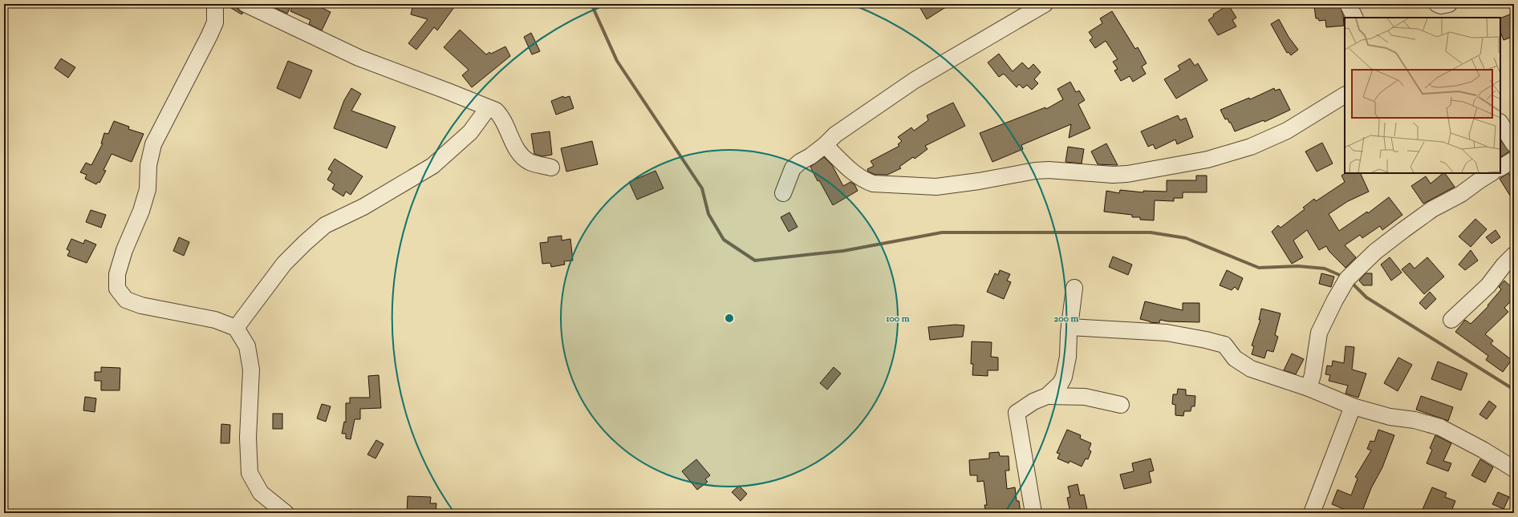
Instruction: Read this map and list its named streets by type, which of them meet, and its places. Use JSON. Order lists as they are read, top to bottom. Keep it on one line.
{"rings":["100 m","200 m"]}
